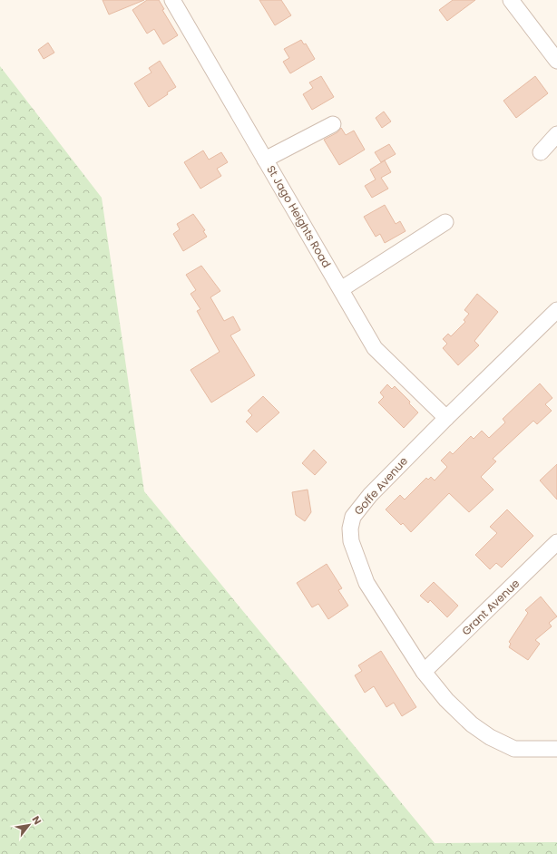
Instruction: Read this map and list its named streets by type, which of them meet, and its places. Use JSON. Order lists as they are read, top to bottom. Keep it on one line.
{"streets":{"street":["St Jago Heights Road","Goffe Avenue","Grant Avenue"]},"crossings":[["St Jago Heights Road","Goffe Avenue"],["Goffe Avenue","Grant Avenue"]],"north":"top right"}
